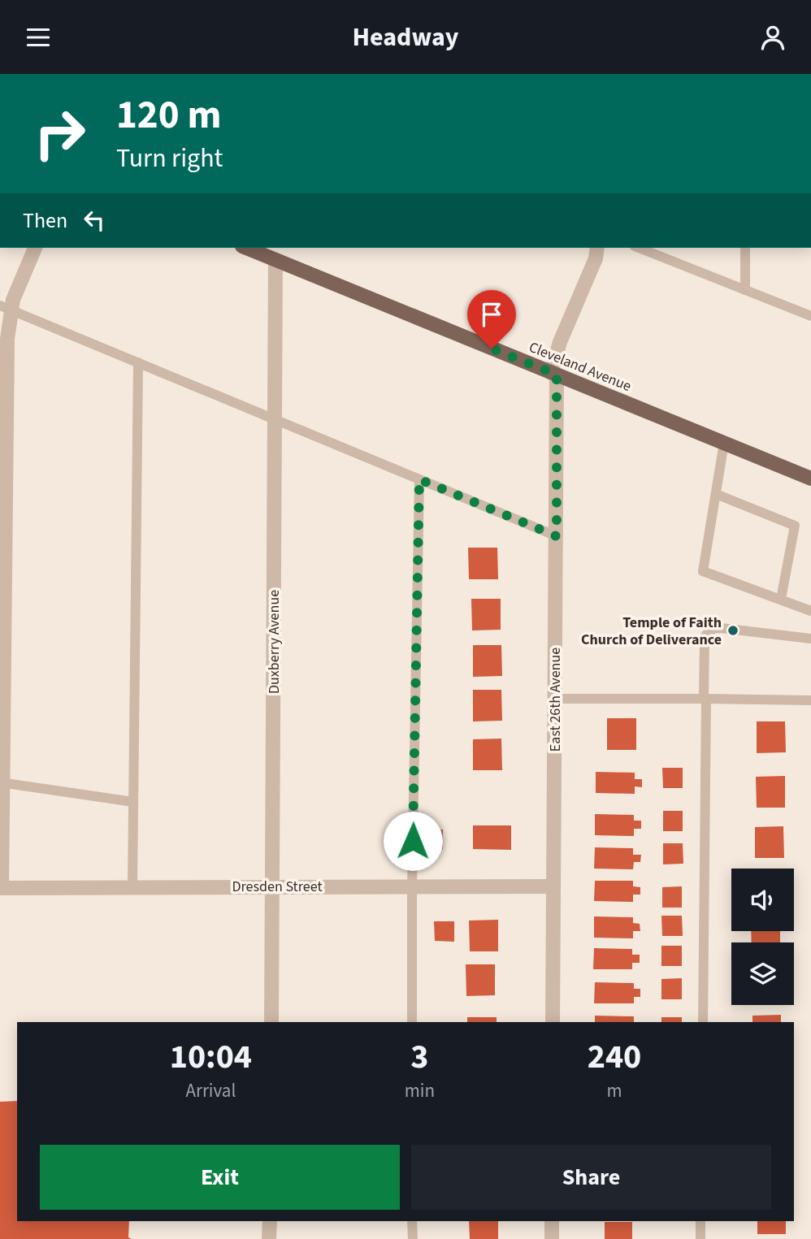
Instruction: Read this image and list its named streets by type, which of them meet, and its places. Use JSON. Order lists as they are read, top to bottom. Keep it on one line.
{"streets":{"main road":["Cleveland Avenue"],"street":["Duxberry Avenue","East 26th Avenue","Dresden Street"]},"crossings":[["Cleveland Avenue","Duxberry Avenue"],["Cleveland Avenue","East 26th Avenue"],["Duxberry Avenue","Dresden Street"],["East 26th Avenue","Dresden Street"]],"places":["Temple of Faith Church of Deliverance"],"page":{"header":"Headway","turn":["120 m","Turn right"],"then":"Then","eta":["10:04","Arrival","3","min","240","m"],"buttons":["Exit","Share"]}}
